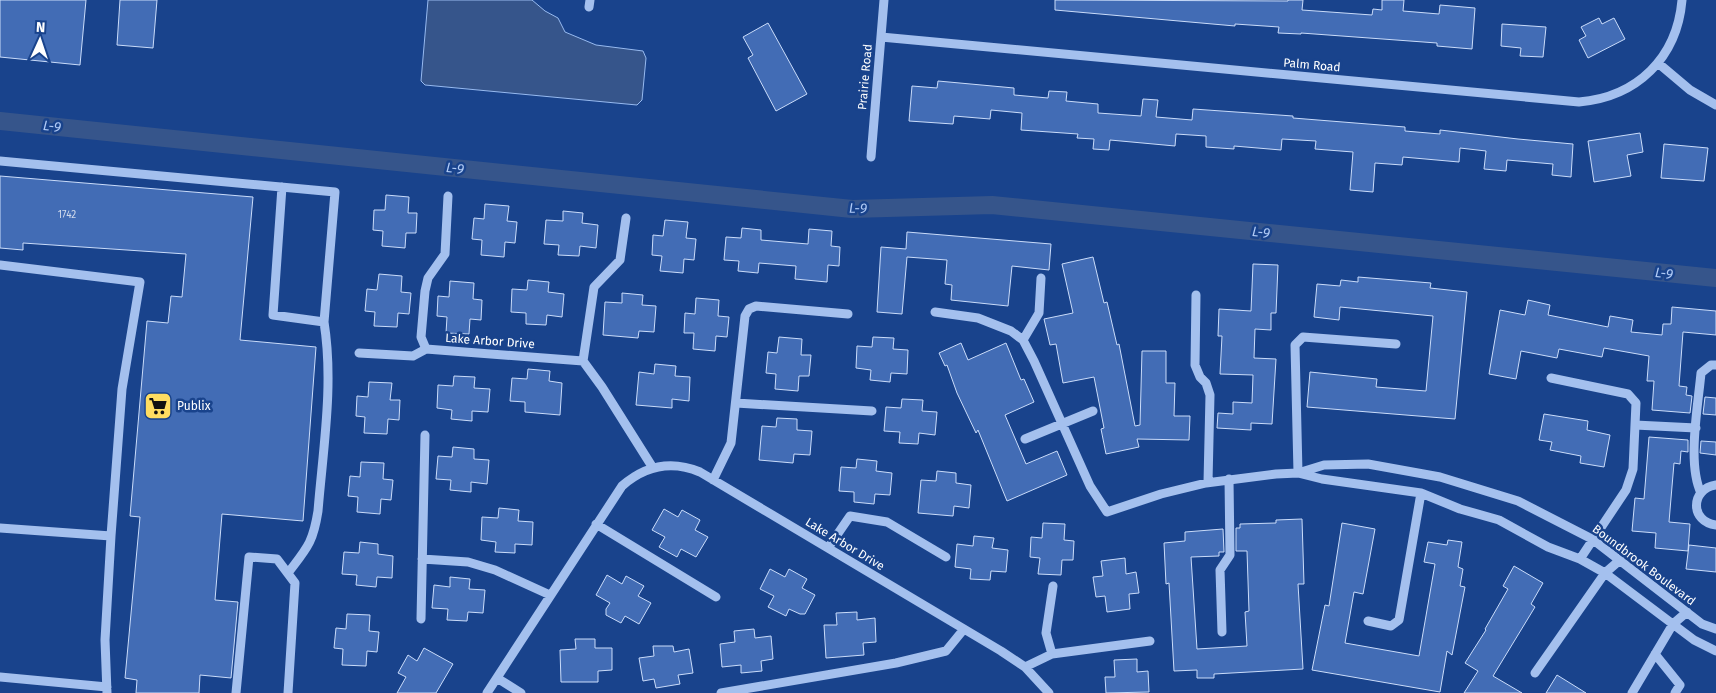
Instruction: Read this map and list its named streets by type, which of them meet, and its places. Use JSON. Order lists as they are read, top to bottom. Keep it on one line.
{"streets":{"street":["Palm Road","Prairie Road","Lake Arbor Drive","Boundbrook Boulevard"]},"crossings":[["Palm Road","Prairie Road"]],"water":["L-9"],"places":{"supermarket":["Publix"]},"house_numbers":["1742"],"north":"top"}
